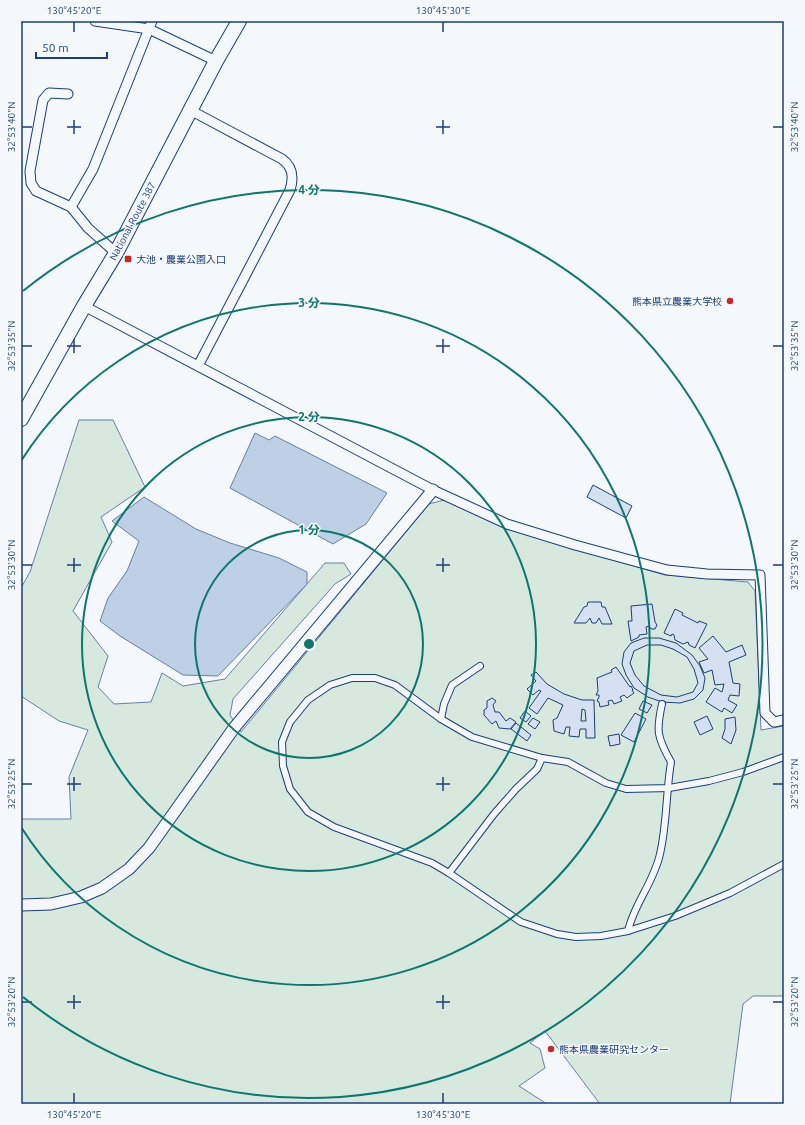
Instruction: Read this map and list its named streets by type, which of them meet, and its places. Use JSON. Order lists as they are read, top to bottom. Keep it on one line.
{"streets":{"highway":["National Route 387"]},"places":{"transit":["大池・農業公園入口"],"other":["熊本県立農業大学校","熊本県農業研究センター"]},"scale_bar":"50 m","coordinates":["130°45'20\"E","130°45'30\"E","32°53'40\"N","32°53'35\"N","32°53'30\"N","32°53'25\"N","32°53'20\"N"],"rings":["4 分","3 分","2 分","1 分"]}
